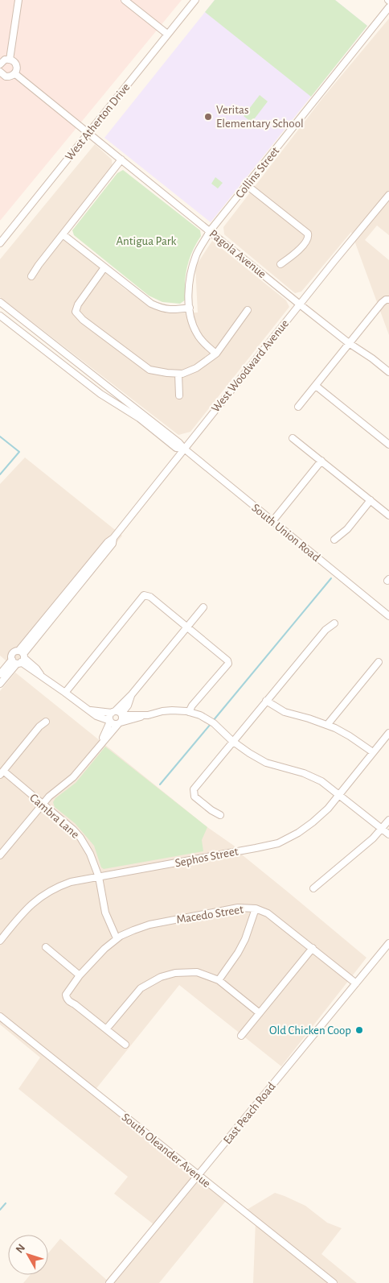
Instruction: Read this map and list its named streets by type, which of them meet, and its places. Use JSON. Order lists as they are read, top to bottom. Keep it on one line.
{"streets":{"street":["West Atherton Drive","Collins Street","Pagola Avenue","West Woodward Avenue","South Union Road","Cambra Lane","Sephos Street","Macedo Street","East Peach Road","South Oleander Avenue"]},"crossings":[["West Atherton Drive","Pagola Avenue"],["Collins Street","Pagola Avenue"],["Pagola Avenue","West Woodward Avenue"],["West Woodward Avenue","South Union Road"],["Cambra Lane","Sephos Street"],["Cambra Lane","Macedo Street"],["Macedo Street","East Peach Road"],["East Peach Road","South Oleander Avenue"]],"parks":["Antigua Park"],"places":["Veritas Elementary School","Old Chicken Coop"],"north":"top left"}
